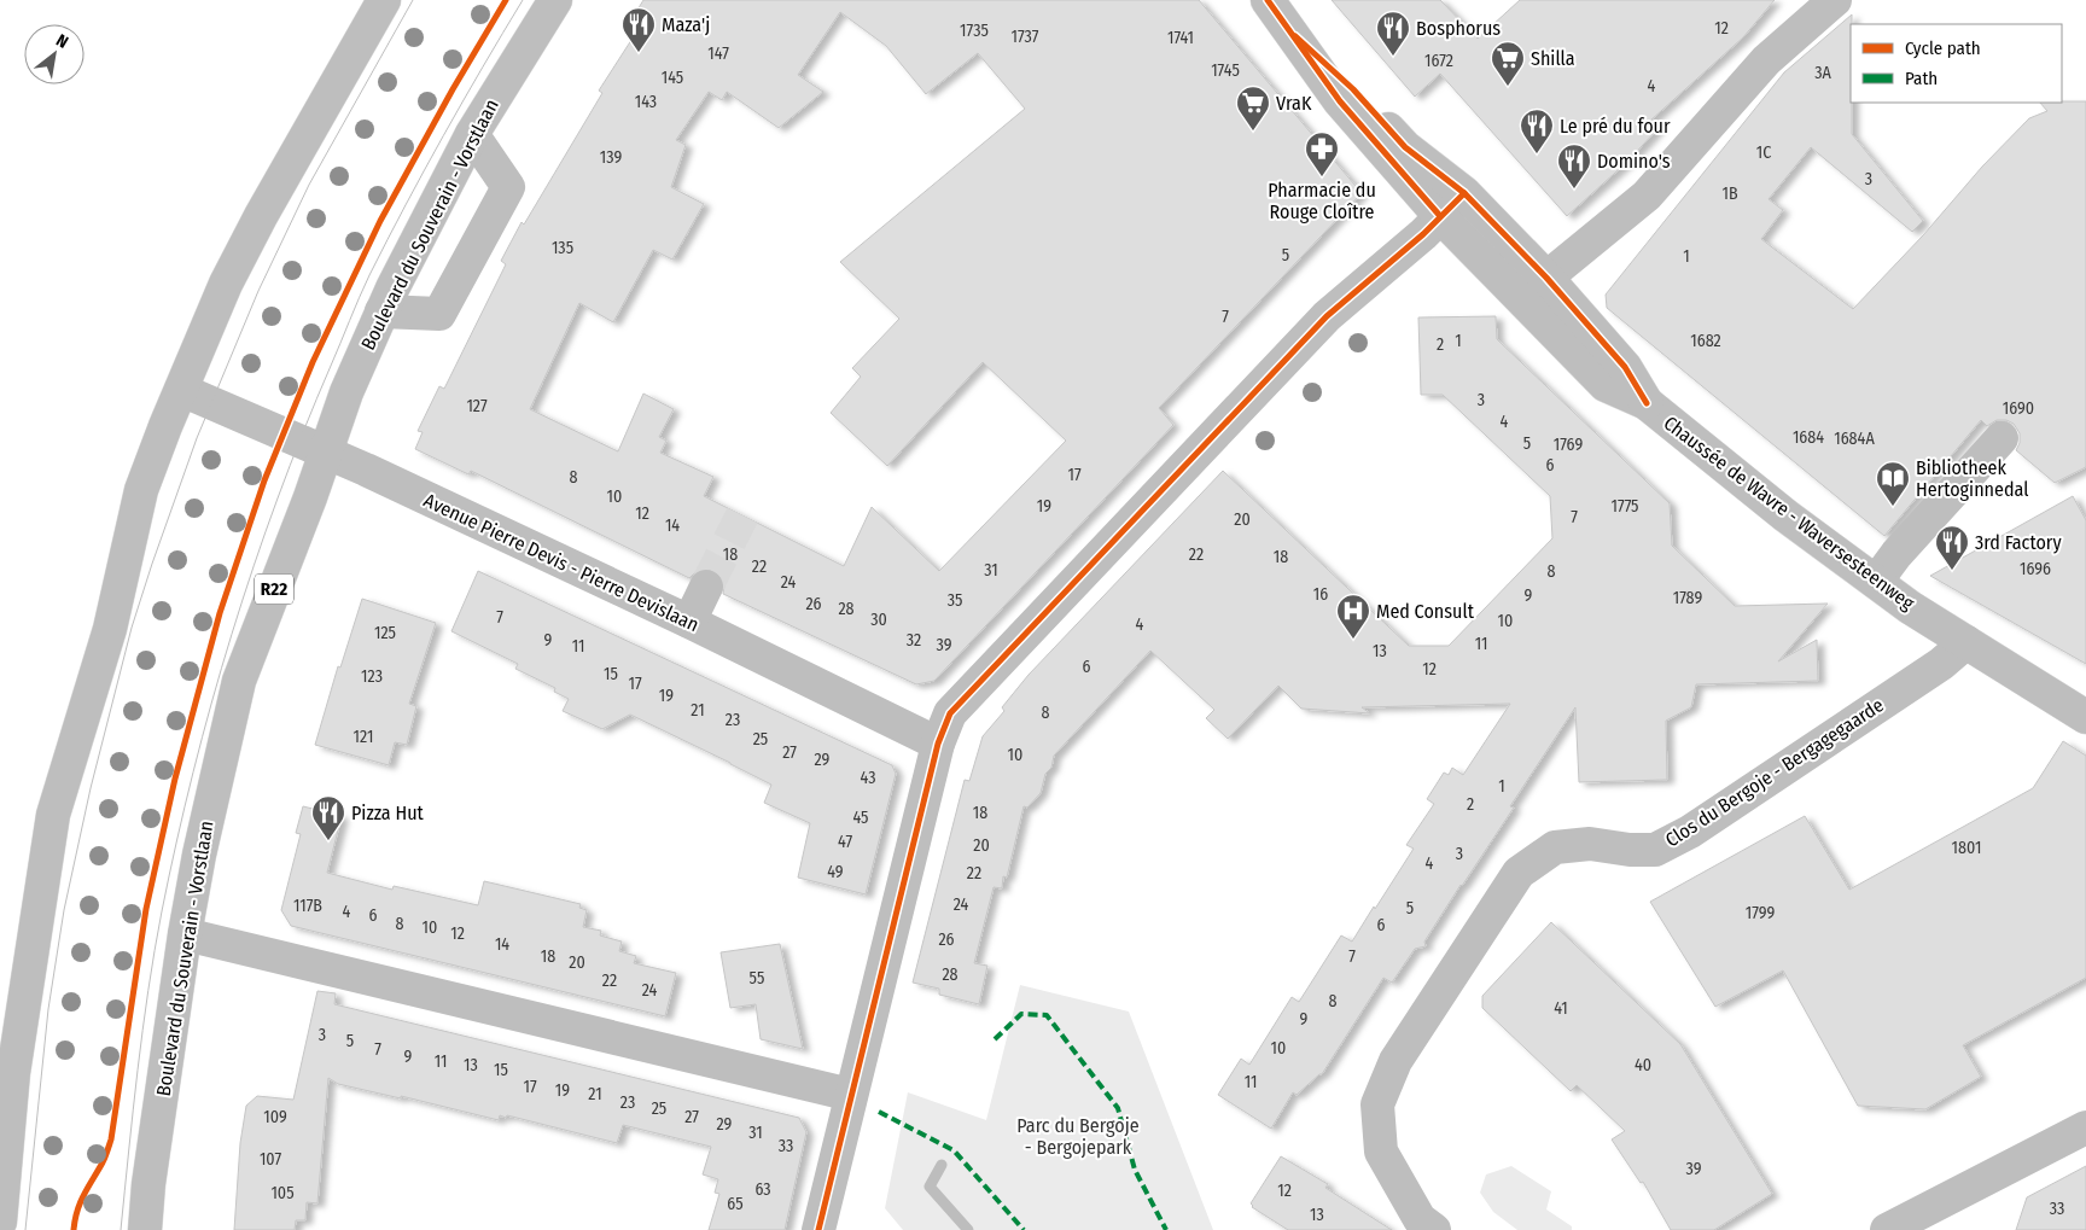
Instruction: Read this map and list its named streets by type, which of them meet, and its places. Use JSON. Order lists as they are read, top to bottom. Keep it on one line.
{"streets":{"street":["Boulevard du Souverain - Vorstlaan","Chaussée de Wavre - Waversesteenweg","Avenue Pierre Devis - Pierre Devislaan","R22","Clos du Bergoje - Bergagegaarde"]},"crossings":[["Boulevard du Souverain - Vorstlaan","Avenue Pierre Devis - Pierre Devislaan"],["Chaussée de Wavre - Waversesteenweg","Clos du Bergoje - Bergagegaarde"]],"parks":["Parc du Bergoje - Bergojepark"],"places":{"restaurant":["Maza'j","Bosphorus","Le pré du four","Domino's","3rd Factory","Pizza Hut"],"supermarket":["Shilla","VraK"],"pharmacy":["Pharmacie du Rouge Cloître"],"library":["Bibliotheek Hertoginnedal"],"hospital":["Med Consult"]},"house_numbers":["12","1735","1737","1741","147","1672","1745","3A","145","4","143","1C","139","3","1B","135","5","1","7","1","1682","2","3","127","1690","4","1684","1684A","5","1769","6","17","8","10","19","1775","12","7","20","14","18","22","18","22","1696","31","8","24","16","9","1789","35","26","28","7","30","10","4","125","9","32","11","39","11","13","6","12","15","123","17","19","21","8","23","121","25","27","10","29","43","1","2","18","45","47","20","1801","3","4","49","22","24","117B","5","4","1799","6","8","6","10","12","26","14","18","7","20","28","55","22","24","8","41","9","3","5","10","7","9","11","13","40","15","11","17","19","21","23","25","109","27","29","31","33","107","39","63","12","105","65","33","13"],"legend":["Cycle path","Path"],"north":"top right"}
